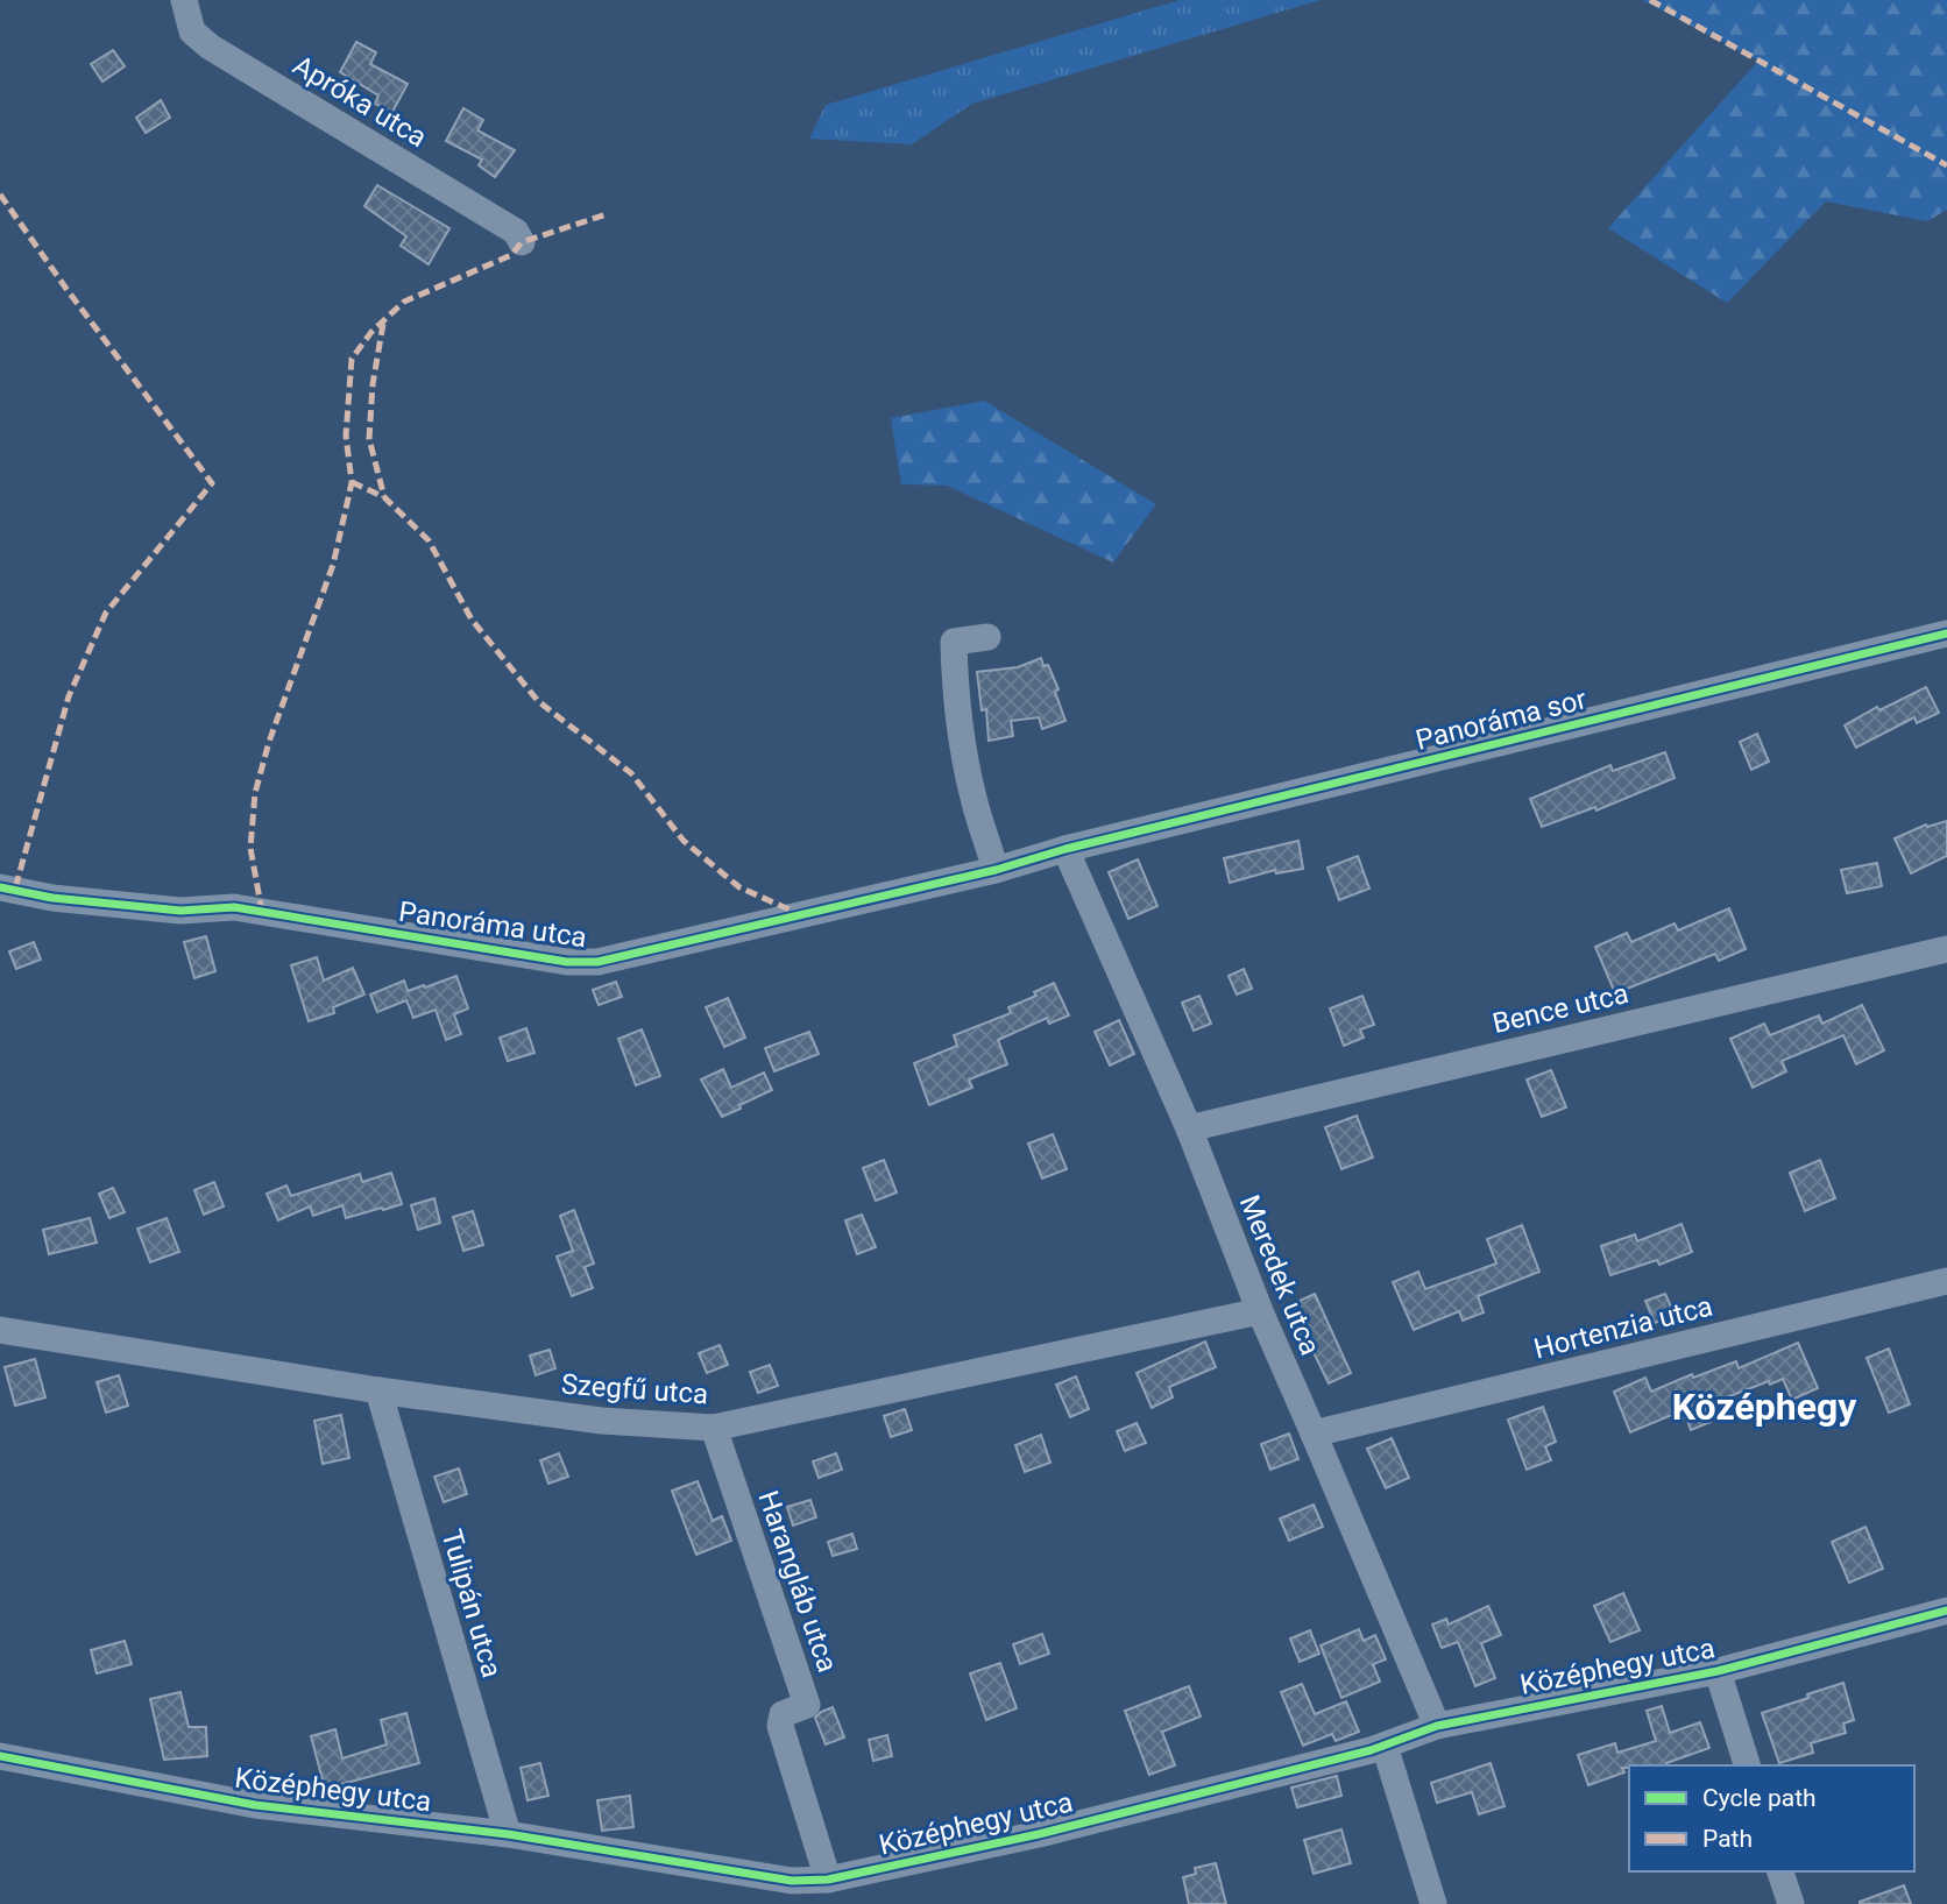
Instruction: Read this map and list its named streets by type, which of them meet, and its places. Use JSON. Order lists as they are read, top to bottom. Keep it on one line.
{"streets":{"street":["Apróka utca","Panoráma sor","Panoráma utca","Bence utca","Meredek utca","Hortenzia utca","Szegfű utca","Harangláb utca","Tulipán utca","Középhegy utca"]},"crossings":[["Panoráma sor","Panoráma utca"],["Panoráma sor","Meredek utca"],["Panoráma utca","Meredek utca"],["Bence utca","Meredek utca"],["Meredek utca","Hortenzia utca"],["Meredek utca","Szegfű utca"],["Meredek utca","Középhegy utca"],["Szegfű utca","Harangláb utca"],["Szegfű utca","Tulipán utca"],["Harangláb utca","Középhegy utca"],["Tulipán utca","Középhegy utca"]],"districts":["Középhegy"],"legend":["Cycle path","Path"]}
